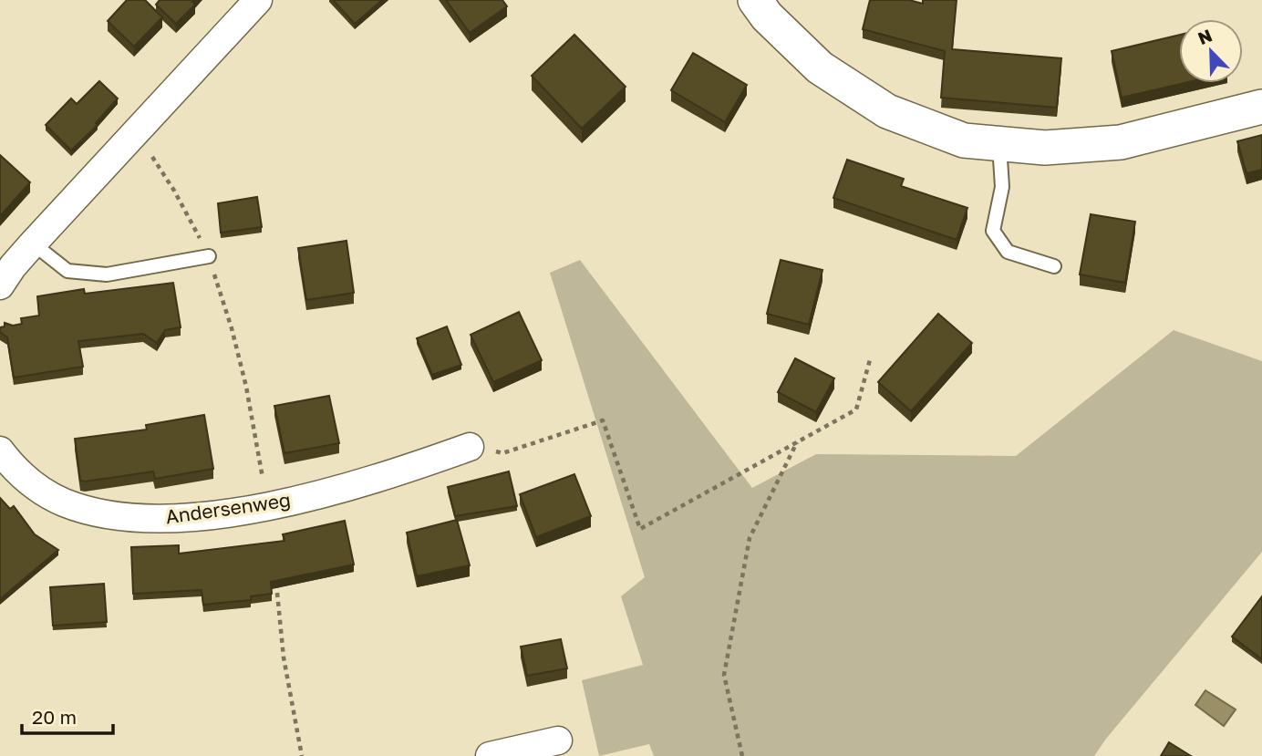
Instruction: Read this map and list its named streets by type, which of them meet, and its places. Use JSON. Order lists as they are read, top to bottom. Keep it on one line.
{"streets":{"street":["Andersenweg"]},"scale_bar":"20 m","north":"top left"}
